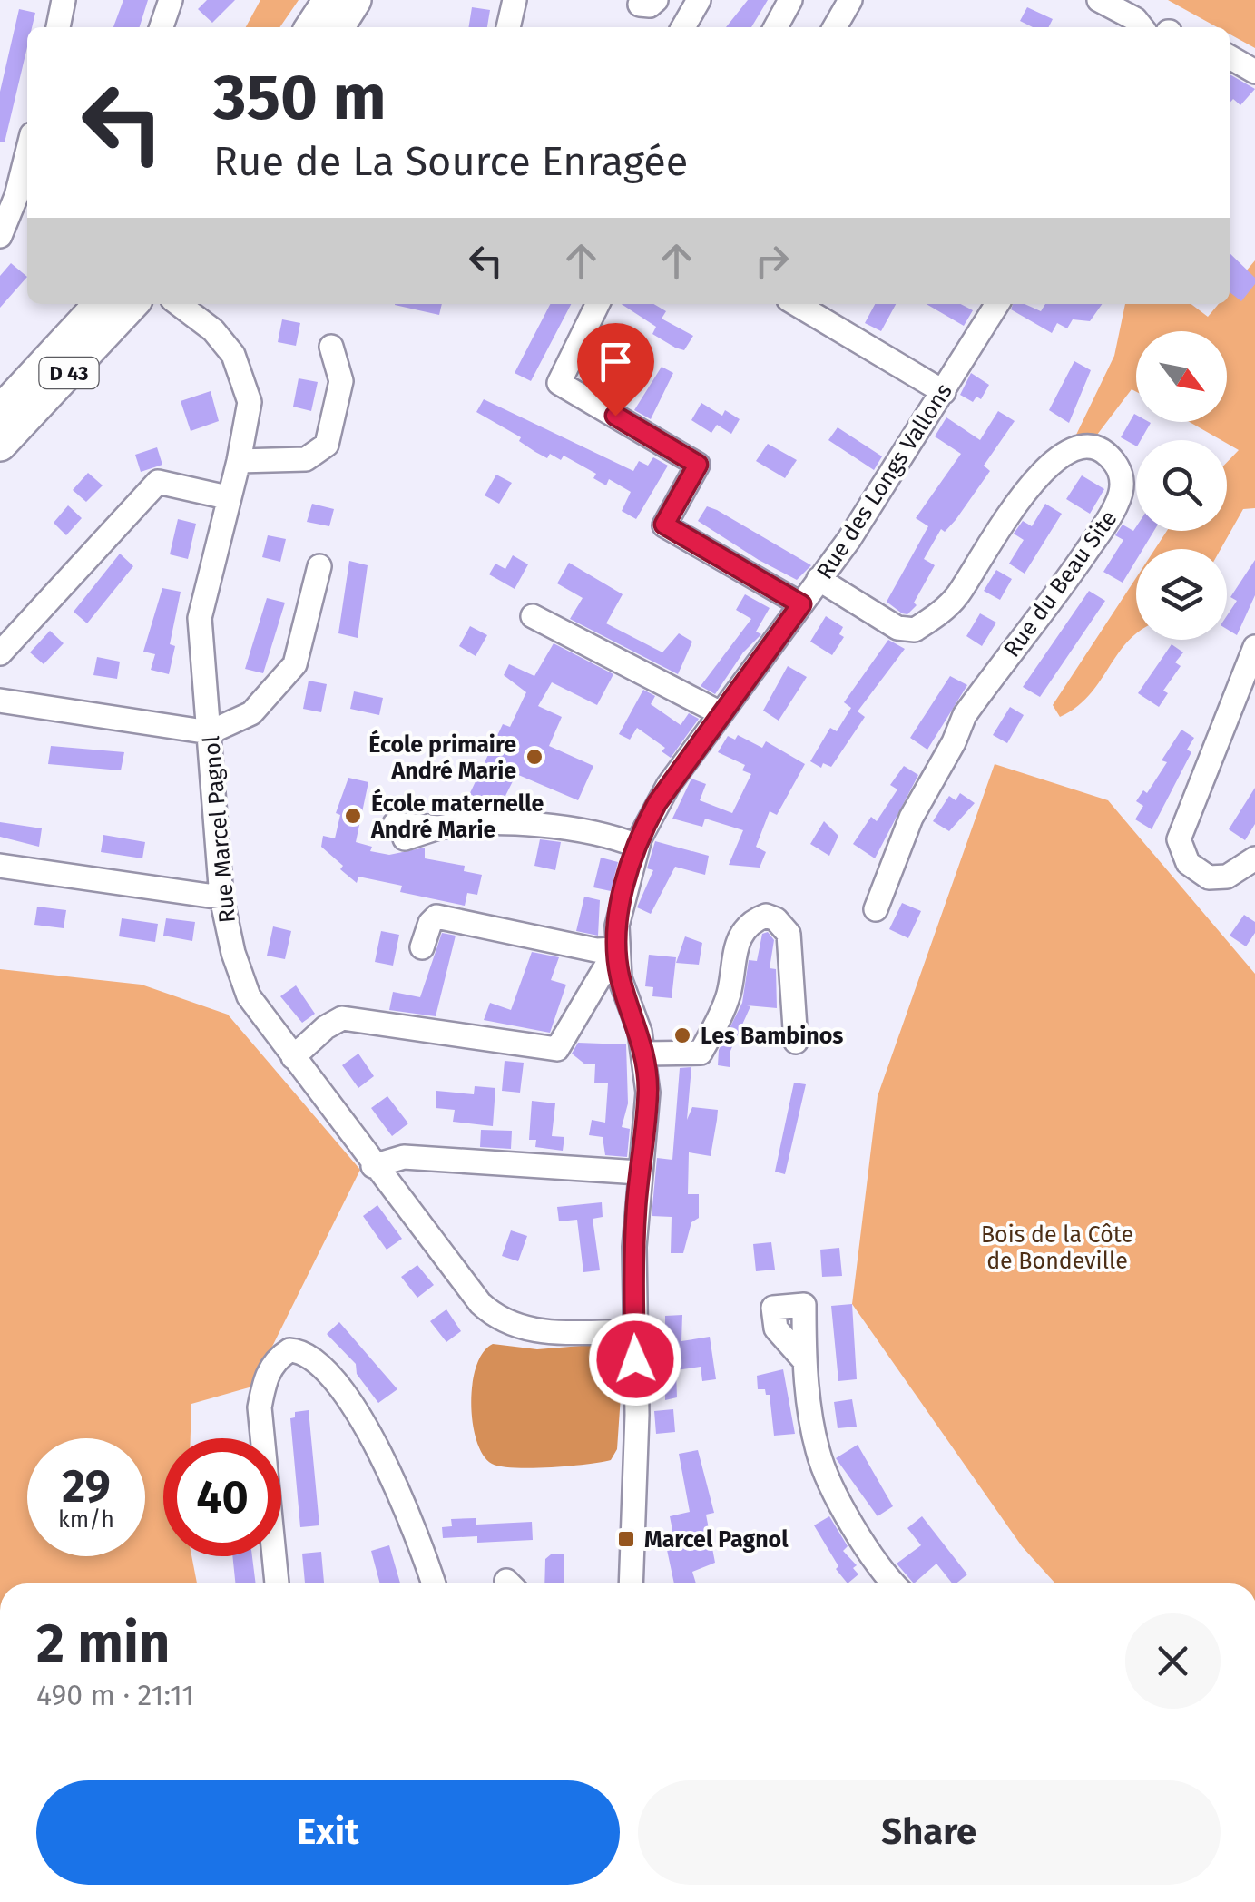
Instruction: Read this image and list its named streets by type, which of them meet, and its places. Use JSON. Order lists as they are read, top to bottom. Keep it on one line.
{"streets":{"highway":["D 43"],"street":["Rue des Longs Vallons","Rue du Beau Site","Rue Marcel Pagnol"]},"crossings":[["Rue des Longs Vallons","Rue du Beau Site"],["Rue des Longs Vallons","Rue Marcel Pagnol"]],"parks":["Bois de la Côte de Bondeville"],"places":{"other":["École primaire André Marie","École maternelle André Marie","Les Bambinos"],"transit":["Marcel Pagnol"]},"north":"bottom right","page":{"turn":["350 m","Rue de La Source Enragée"],"speed":"29 km/h","limit":"40","heading":["2 min","490 m · 21:11"],"buttons":["Exit","Share"]}}
